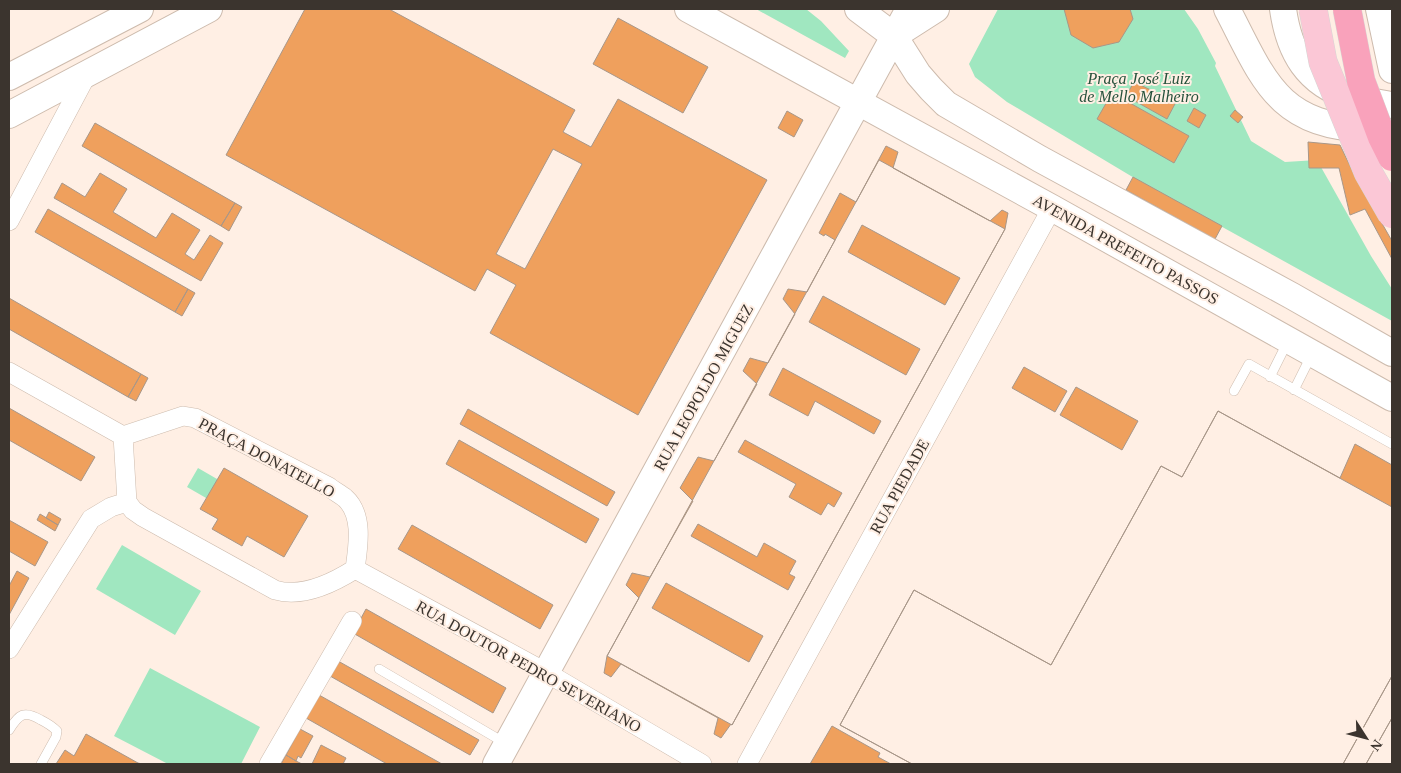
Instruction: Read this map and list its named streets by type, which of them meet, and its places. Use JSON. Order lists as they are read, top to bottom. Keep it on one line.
{"streets":{"main road":["AVENIDA PREFEITO PASSOS","RUA LEOPOLDO MIGUEZ"],"street":["PRAÇA DONATELLO","RUA PIEDADE","RUA DOUTOR PEDRO SEVERIANO"]},"crossings":[["AVENIDA PREFEITO PASSOS","RUA LEOPOLDO MIGUEZ"],["AVENIDA PREFEITO PASSOS","RUA PIEDADE"],["RUA LEOPOLDO MIGUEZ","RUA DOUTOR PEDRO SEVERIANO"],["PRAÇA DONATELLO","RUA DOUTOR PEDRO SEVERIANO"]],"parks":["Praça José Luiz de Mello Malheiro"],"north":"bottom right"}
